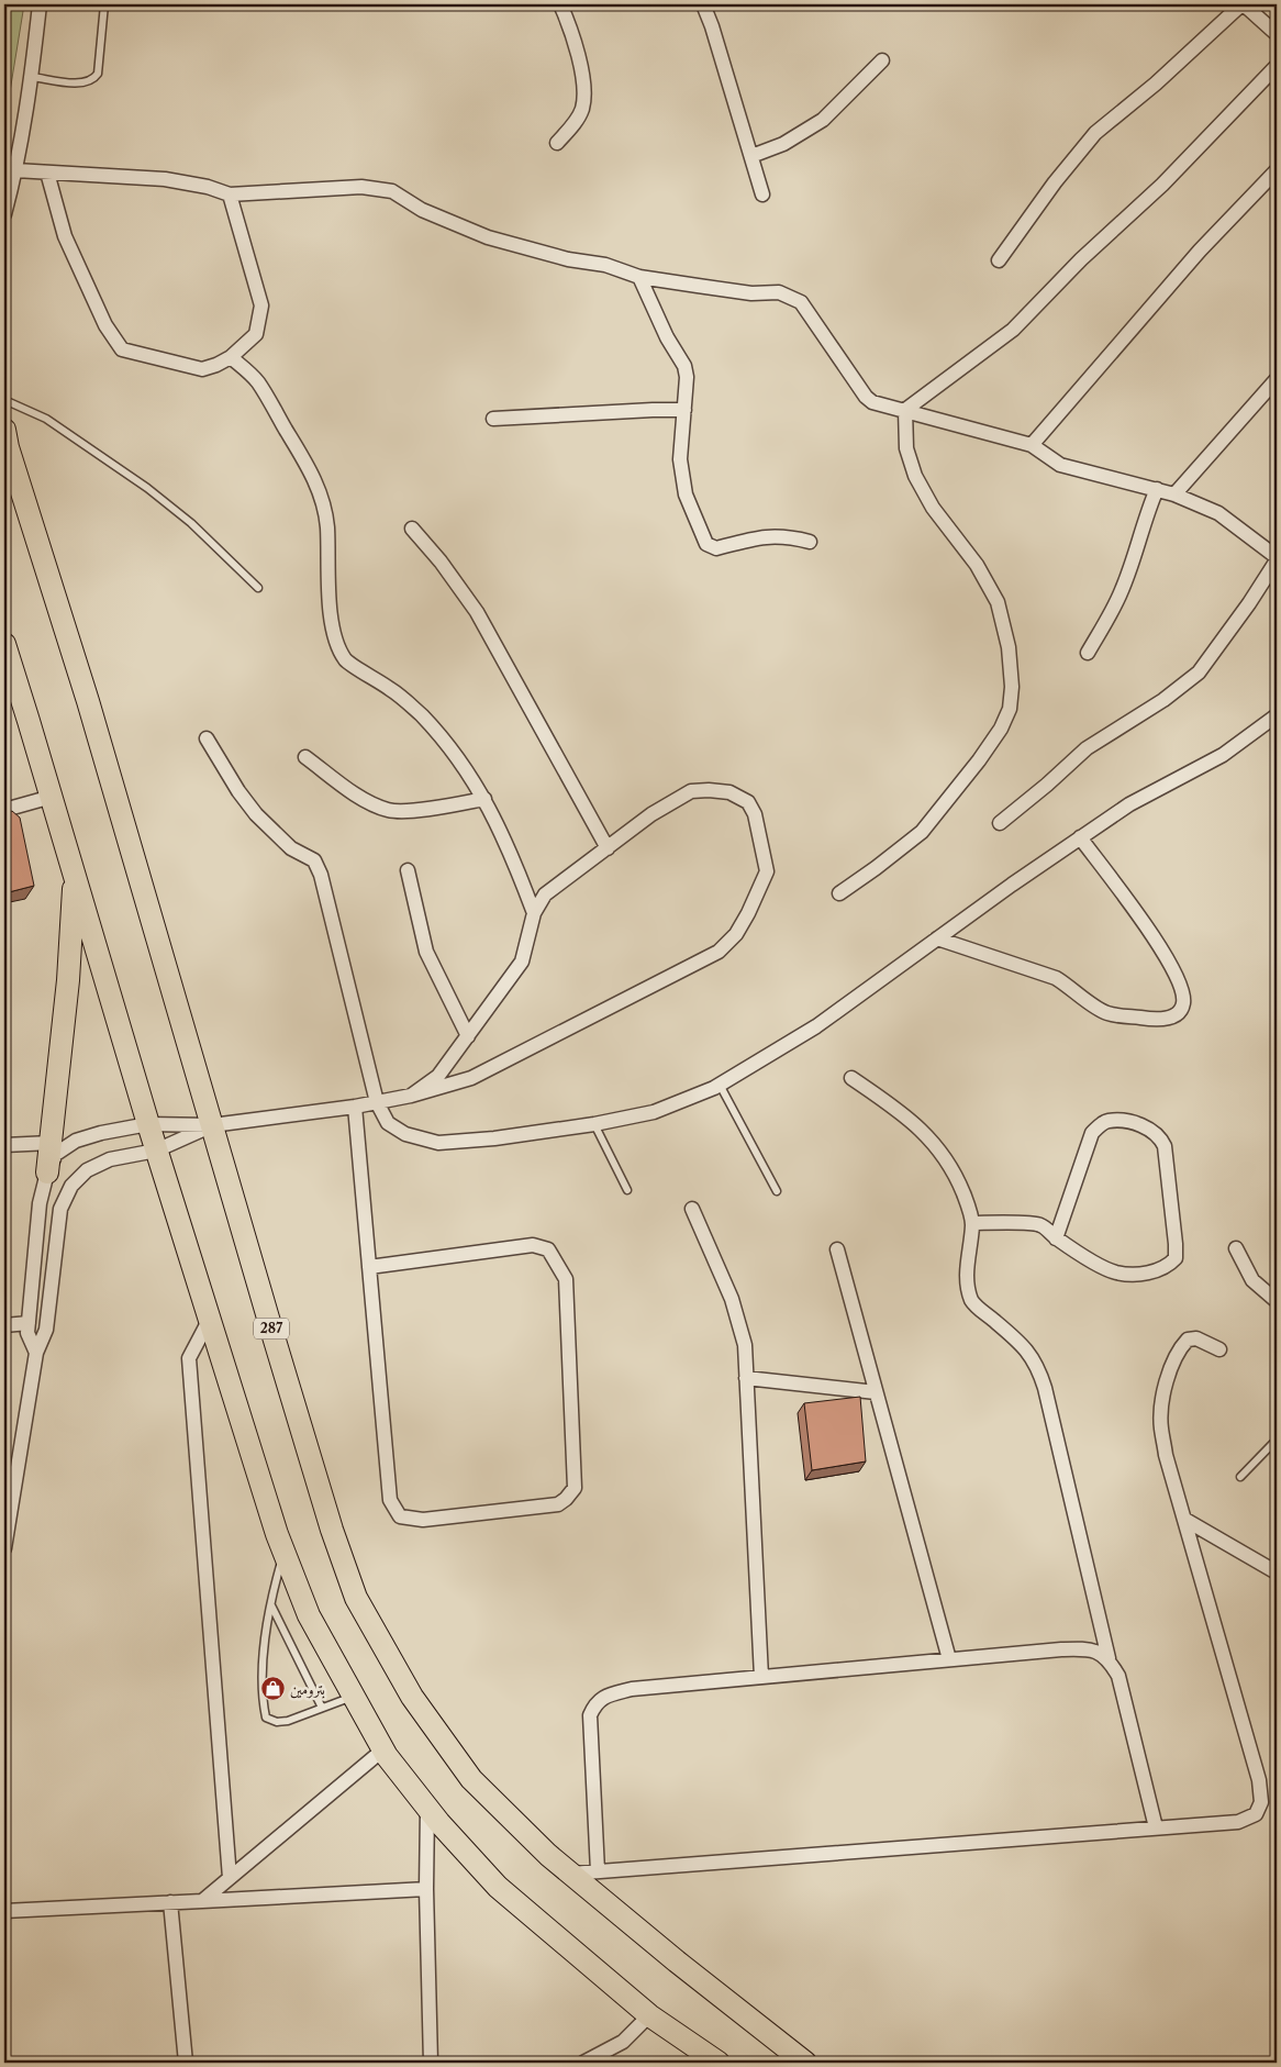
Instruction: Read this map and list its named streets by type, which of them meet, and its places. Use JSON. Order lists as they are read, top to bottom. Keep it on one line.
{"streets":{"main road":["287"]},"places":{"shop":["بترومين"]}}
